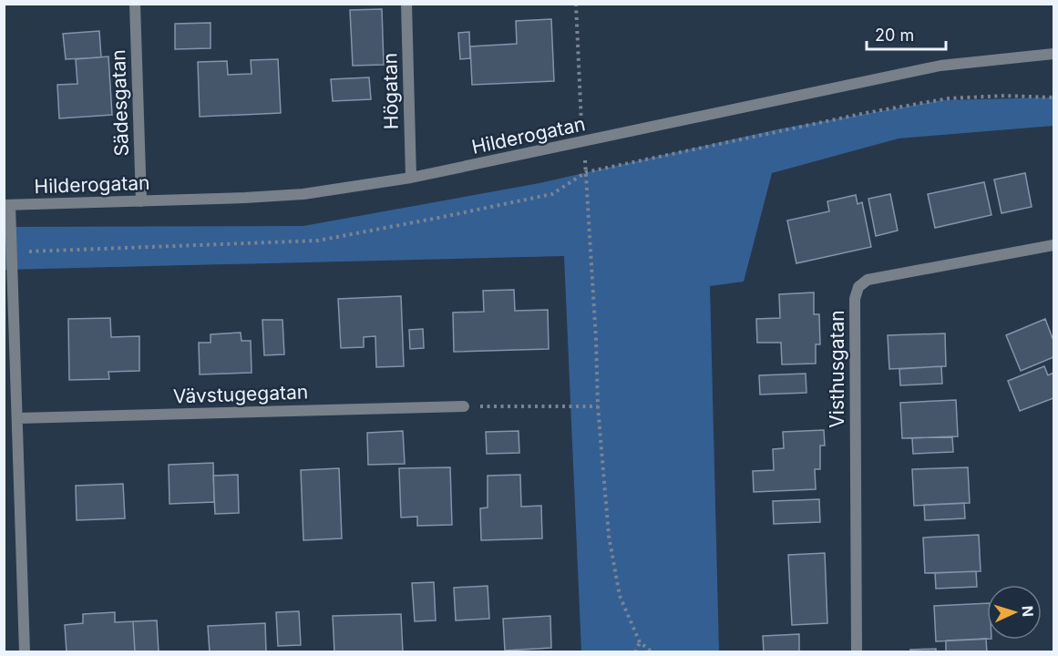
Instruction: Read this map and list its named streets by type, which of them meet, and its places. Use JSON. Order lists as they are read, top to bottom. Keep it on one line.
{"streets":{"street":["Högatan","Sädesgatan","Hilderogatan","Visthusgatan","Vävstugegatan"]},"crossings":[["Högatan","Hilderogatan"],["Sädesgatan","Hilderogatan"]],"scale_bar":"20 m","north":"right"}
